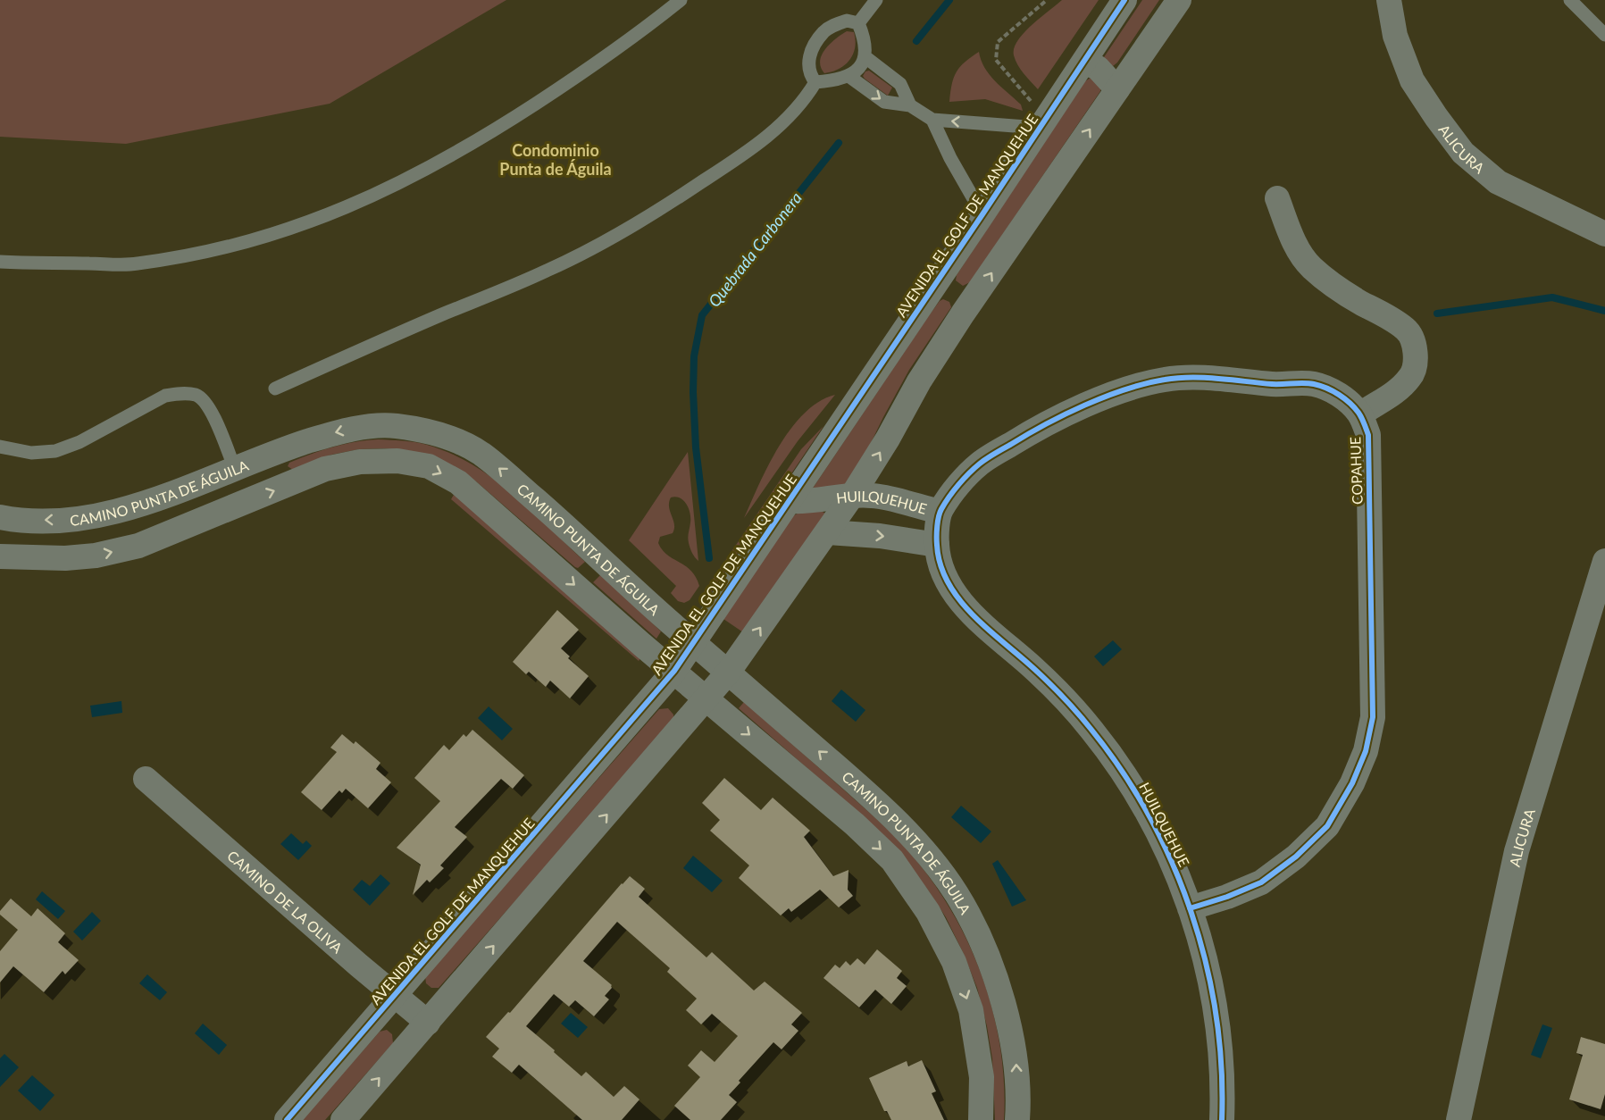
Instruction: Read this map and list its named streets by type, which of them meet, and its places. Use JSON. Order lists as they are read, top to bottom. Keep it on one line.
{"streets":{"street":["ALICURA","AVENIDA EL GOLF DE MANQUEHUE","COPAHUE","CAMINO PUNTA DE ÁGUILA","HUILQUEHUE","CAMINO DE LA OLIVA"]},"crossings":[["AVENIDA EL GOLF DE MANQUEHUE","CAMINO PUNTA DE ÁGUILA"],["AVENIDA EL GOLF DE MANQUEHUE","HUILQUEHUE"],["AVENIDA EL GOLF DE MANQUEHUE","CAMINO DE LA OLIVA"],["COPAHUE","HUILQUEHUE"]],"districts":["Condominio Punta de Águila"],"water":["Quebrada Carbonera"]}
